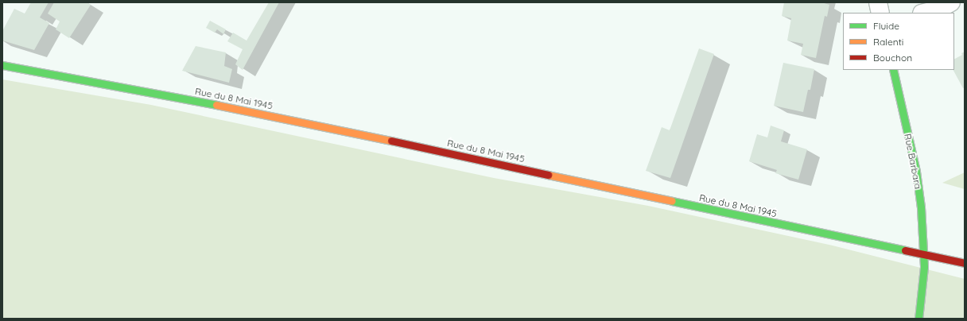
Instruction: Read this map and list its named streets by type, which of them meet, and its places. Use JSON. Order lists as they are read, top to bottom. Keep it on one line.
{"streets":{"street":["Rue du 8 Mai 1945","Rue Barbara"]},"crossings":[["Rue du 8 Mai 1945","Rue Barbara"]],"legend":["Fluide","Ralenti","Bouchon"]}
